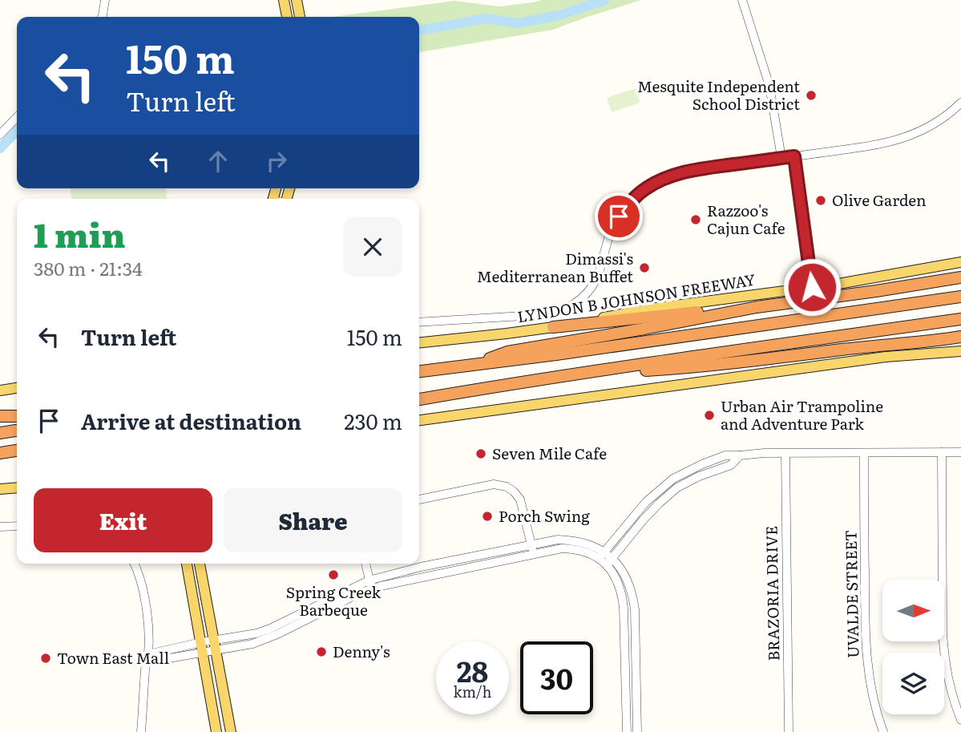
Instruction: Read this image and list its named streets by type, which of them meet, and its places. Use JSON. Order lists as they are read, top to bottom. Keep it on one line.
{"streets":{"main road":["LYNDON B JOHNSON FREEWAY"],"street":["BRAZORIA DRIVE","UVALDE STREET"]},"places":["Mesquite Independent School District","Olive Garden","Razzoo's Cajun Cafe","Dimassi's Mediterranean Buffet","Urban Air Trampoline and Adventure Park","Seven Mile Cafe","Porch Swing","Spring Creek Barbeque","Denny's","Town East Mall"],"north":"right","page":{"turn":["150 m","Turn left"],"heading":["1 min","380 m · 21:34"],"list":[{"name":"Turn left","value":"150 m"},{"name":"Arrive at destination","value":"230 m"}],"buttons":["Exit","Share"],"speed":"28 km/h","limit":"30"}}
